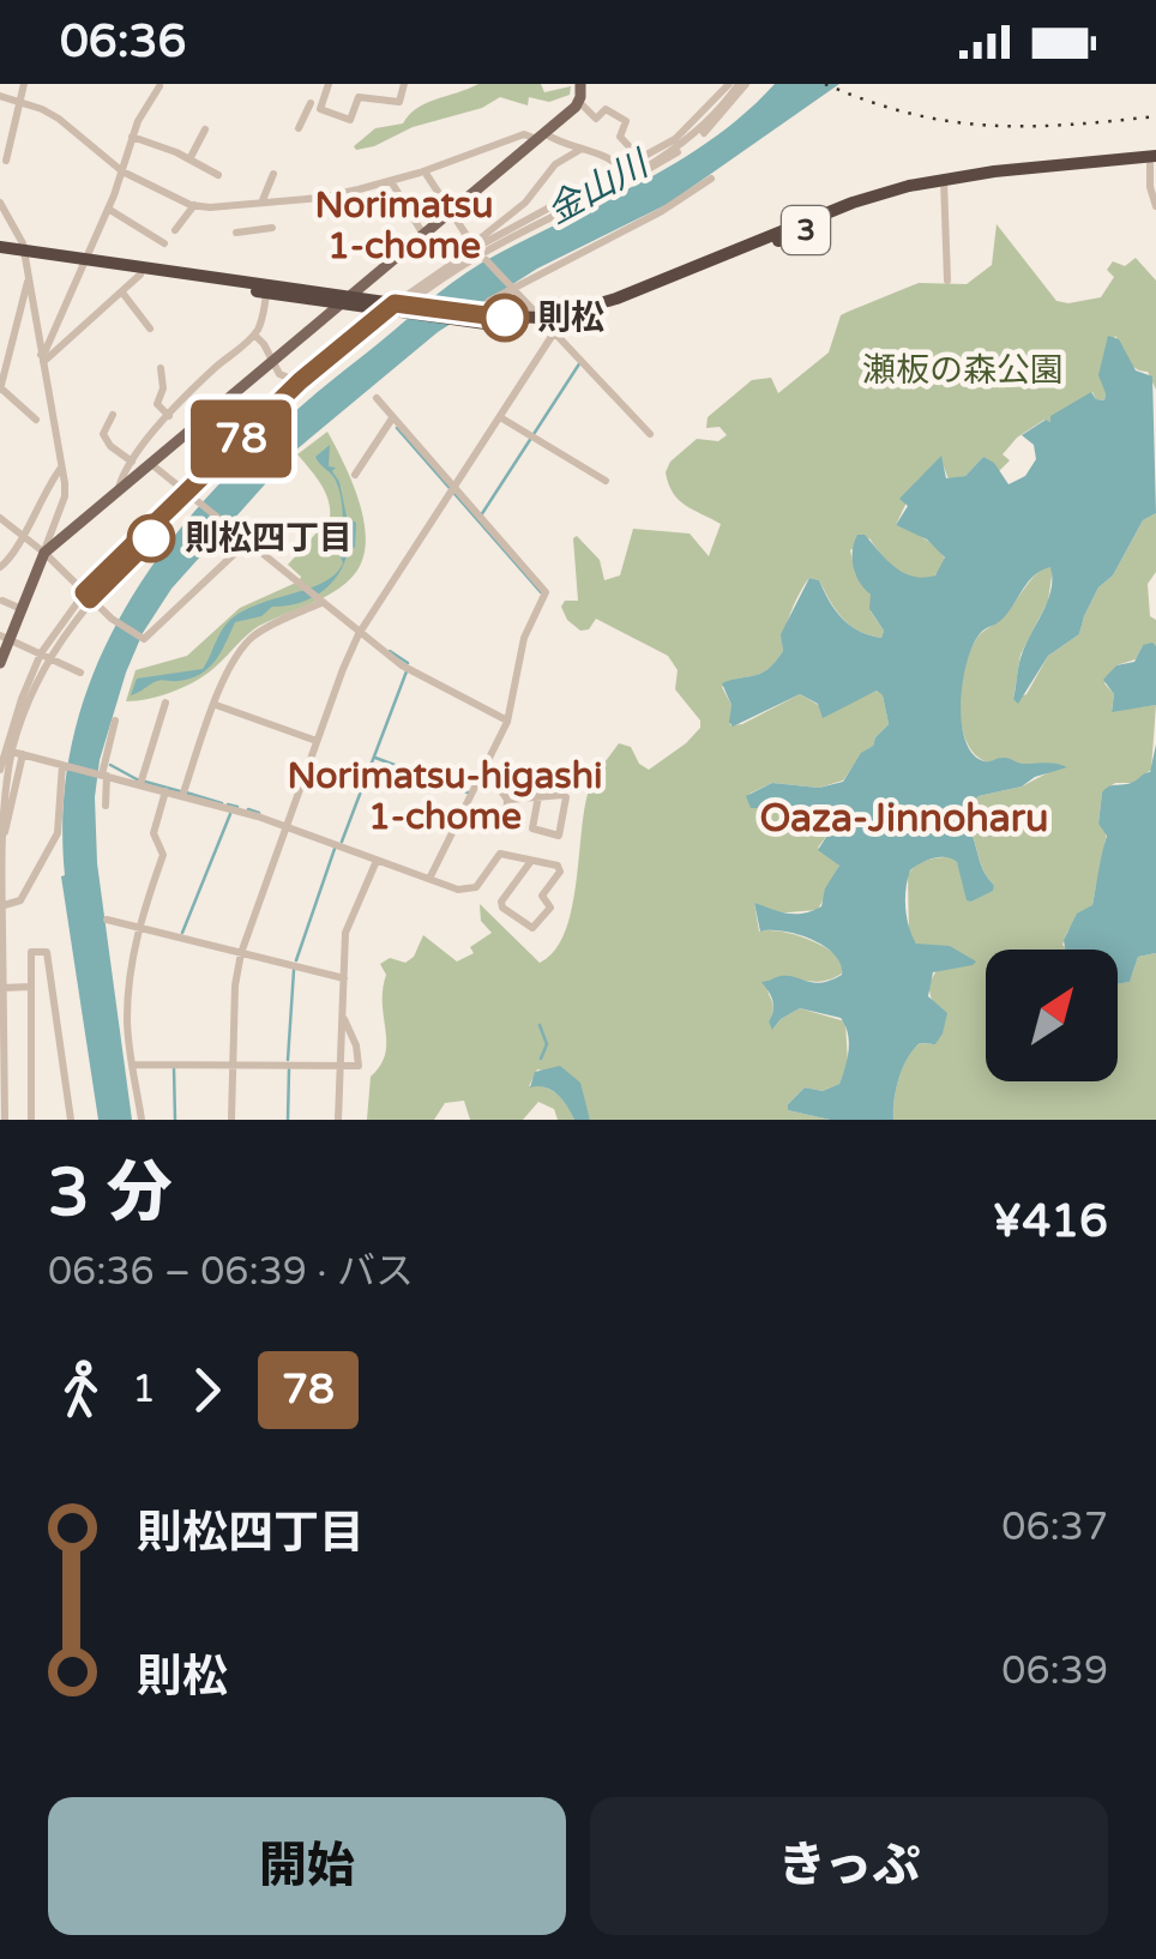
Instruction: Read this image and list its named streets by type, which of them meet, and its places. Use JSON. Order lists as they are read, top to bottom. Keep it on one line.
{"streets":{"highway":["3"]},"districts":["Norimatsu 1-chome","Norimatsu-higashi 1-chome","Oaza-Jinnoharu"],"water":["金山川"],"parks":["瀬板の森公園"],"places":["則松","則松四丁目"],"lines":["bus line 78"],"north":"top right","page":{"status":"06:36","on_map":"78","heading":["3 分","06:36 – 06:39 · バス","¥416"],"legs":["1","78"],"list":[{"name":"則松四丁目","value":"06:37"},{"name":"則松","value":"06:39"}],"buttons":["開始","きっぷ"]}}
